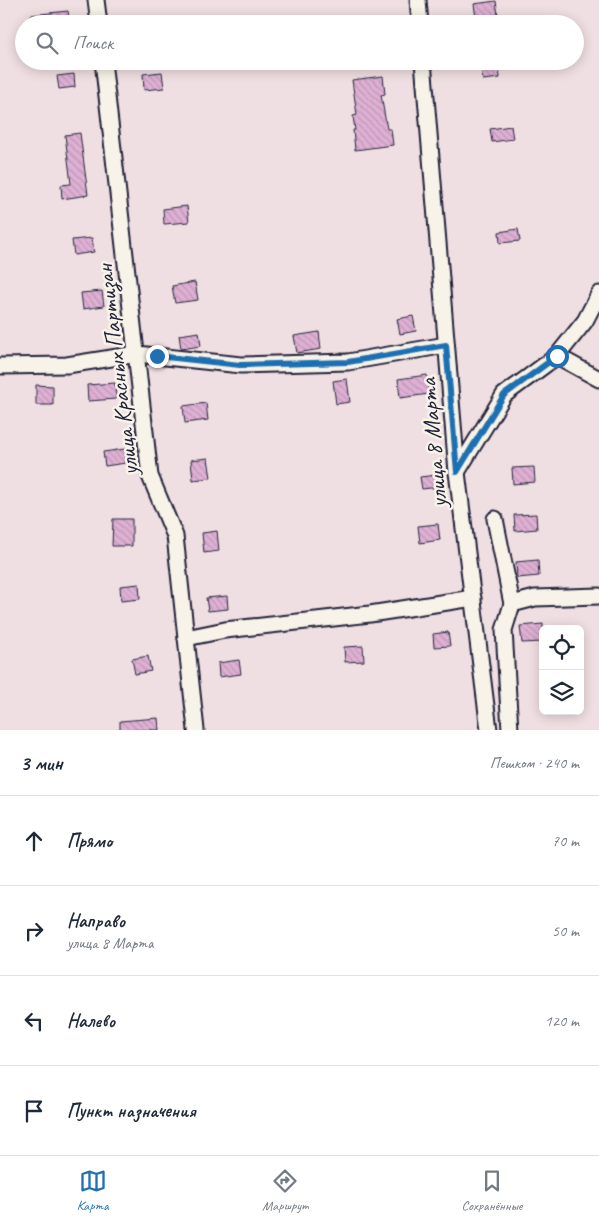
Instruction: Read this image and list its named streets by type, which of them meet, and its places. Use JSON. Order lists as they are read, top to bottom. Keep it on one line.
{"streets":{"street":["улица Красных Партизан","улица 8 Марта"]},"page":{"search":"Поиск","heading":["3 мин","Пешком · 240 m"],"list":[["Прямо","70 m"],["Направо","улица 8 Марта","50 m"],["Налево","120 m"],"Пункт назначения"],"nav":["Карта","Маршрут","Сохранённые"]}}
